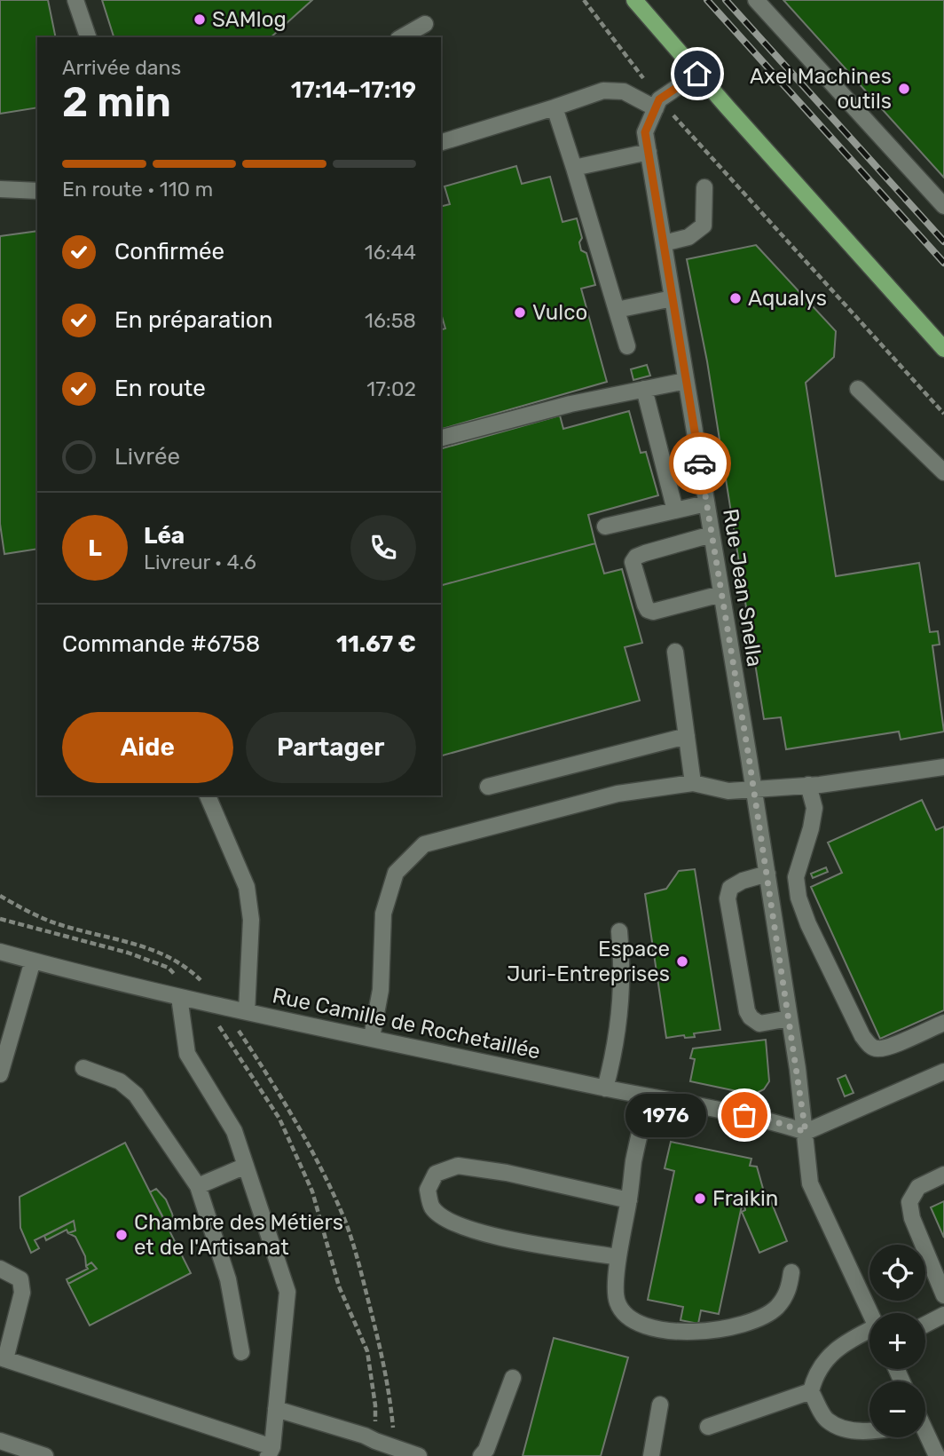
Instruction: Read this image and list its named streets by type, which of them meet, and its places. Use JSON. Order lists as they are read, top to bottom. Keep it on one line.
{"streets":{"street":["Rue Jean Snella","Rue Camille de Rochetaillée"]},"crossings":[["Rue Jean Snella","Rue Camille de Rochetaillée"]],"places":["SAMlog","Axel Machines outils","Aqualys","Vulco","Espace Juri-Entreprises","1976","Fraikin","Chambre des Métiers et de l'Artisanat"],"page":{"heading":["2 min","Arrivée dans","17:14–17:19"],"panel":["Léa","Livreur · 4.6","Commande #6758","11.67 €"],"bar":"En route · 110 m","list":[["Confirmée","16:44"],["En préparation","16:58"],["En route","17:02"],"Livrée"],"round":"L","buttons":["Aide","Partager"],"bubble":"1976","map_buttons":["+","−"]}}
